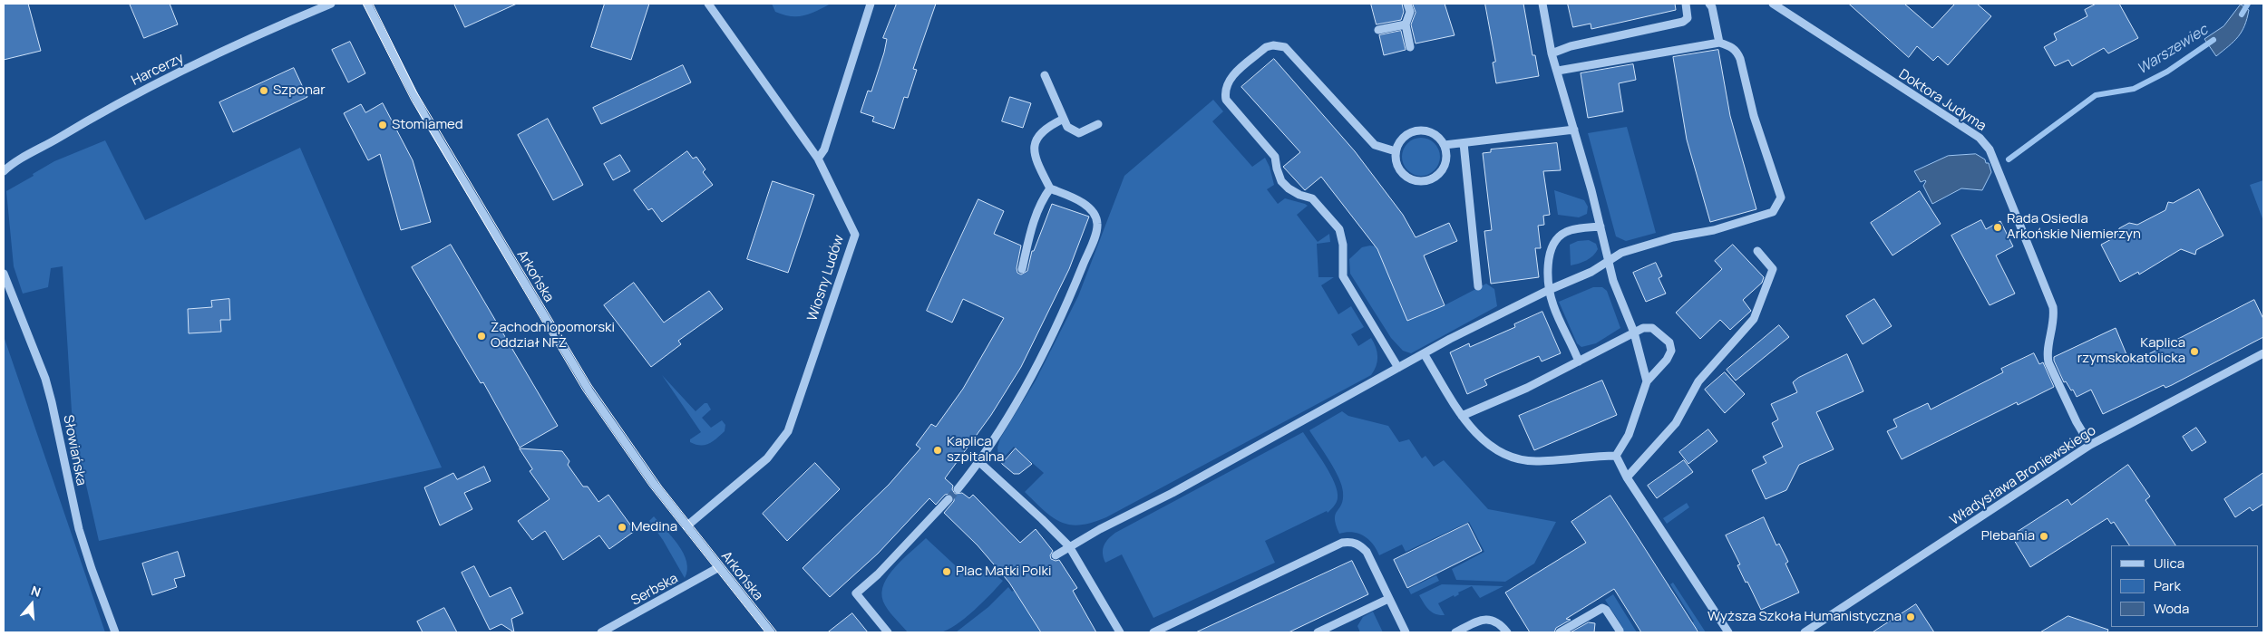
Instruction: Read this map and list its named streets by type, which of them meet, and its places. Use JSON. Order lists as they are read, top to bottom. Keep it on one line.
{"streets":{"street":["Harcerzy","Doktora Judyma","Arkońska","Wiosny Ludów","Słowiańska","Władysława Broniewskiego","Serbska"]},"crossings":[["Doktora Judyma","Władysława Broniewskiego"],["Arkońska","Wiosny Ludów"],["Arkońska","Serbska"]],"water":["Warszewiec"],"places":["Szponar","Stomiamed","Rada Osiedla Arkońskie Niemierzyn","Zachodniopomorski Oddział NFZ","Kaplica rzymskokatolicka","Kaplica szpitalna","Medina","Plebania","Plac Matki Polki","Wyższa Szkoła Humanistyczna"],"legend":["Ulica","Park","Woda"],"north":"top"}
